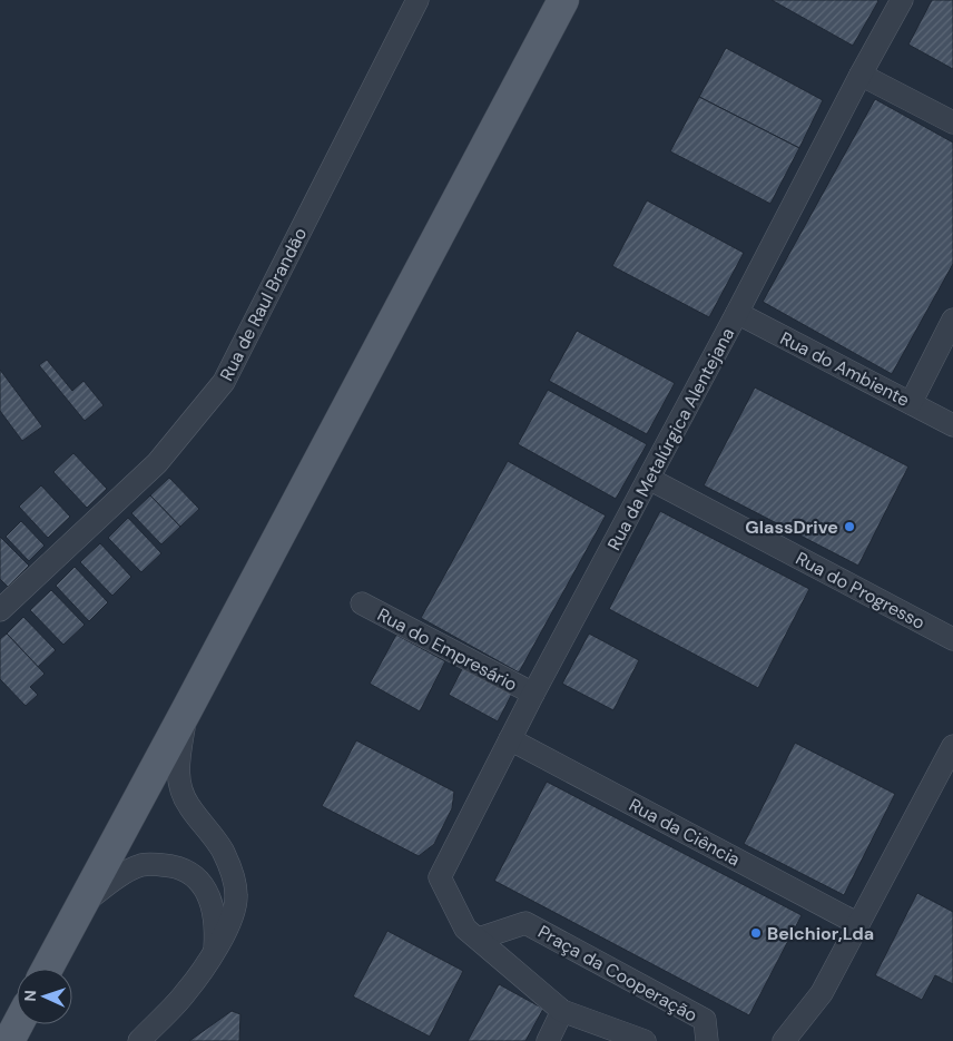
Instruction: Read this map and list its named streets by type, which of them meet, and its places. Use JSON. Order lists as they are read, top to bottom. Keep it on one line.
{"streets":{"street":["Rua de Raul Brandão","Rua do Ambiente","Rua da Metalúrgica Alentejana","Rua do Progresso","Rua do Empresário","Rua da Ciência","Praça da Cooperação"]},"crossings":[["Rua do Ambiente","Rua da Metalúrgica Alentejana"],["Rua da Metalúrgica Alentejana","Rua do Progresso"],["Rua da Metalúrgica Alentejana","Rua do Empresário"],["Rua da Metalúrgica Alentejana","Rua da Ciência"],["Rua da Metalúrgica Alentejana","Praça da Cooperação"]],"places":["GlassDrive","Belchior,Lda"],"north":"left"}
